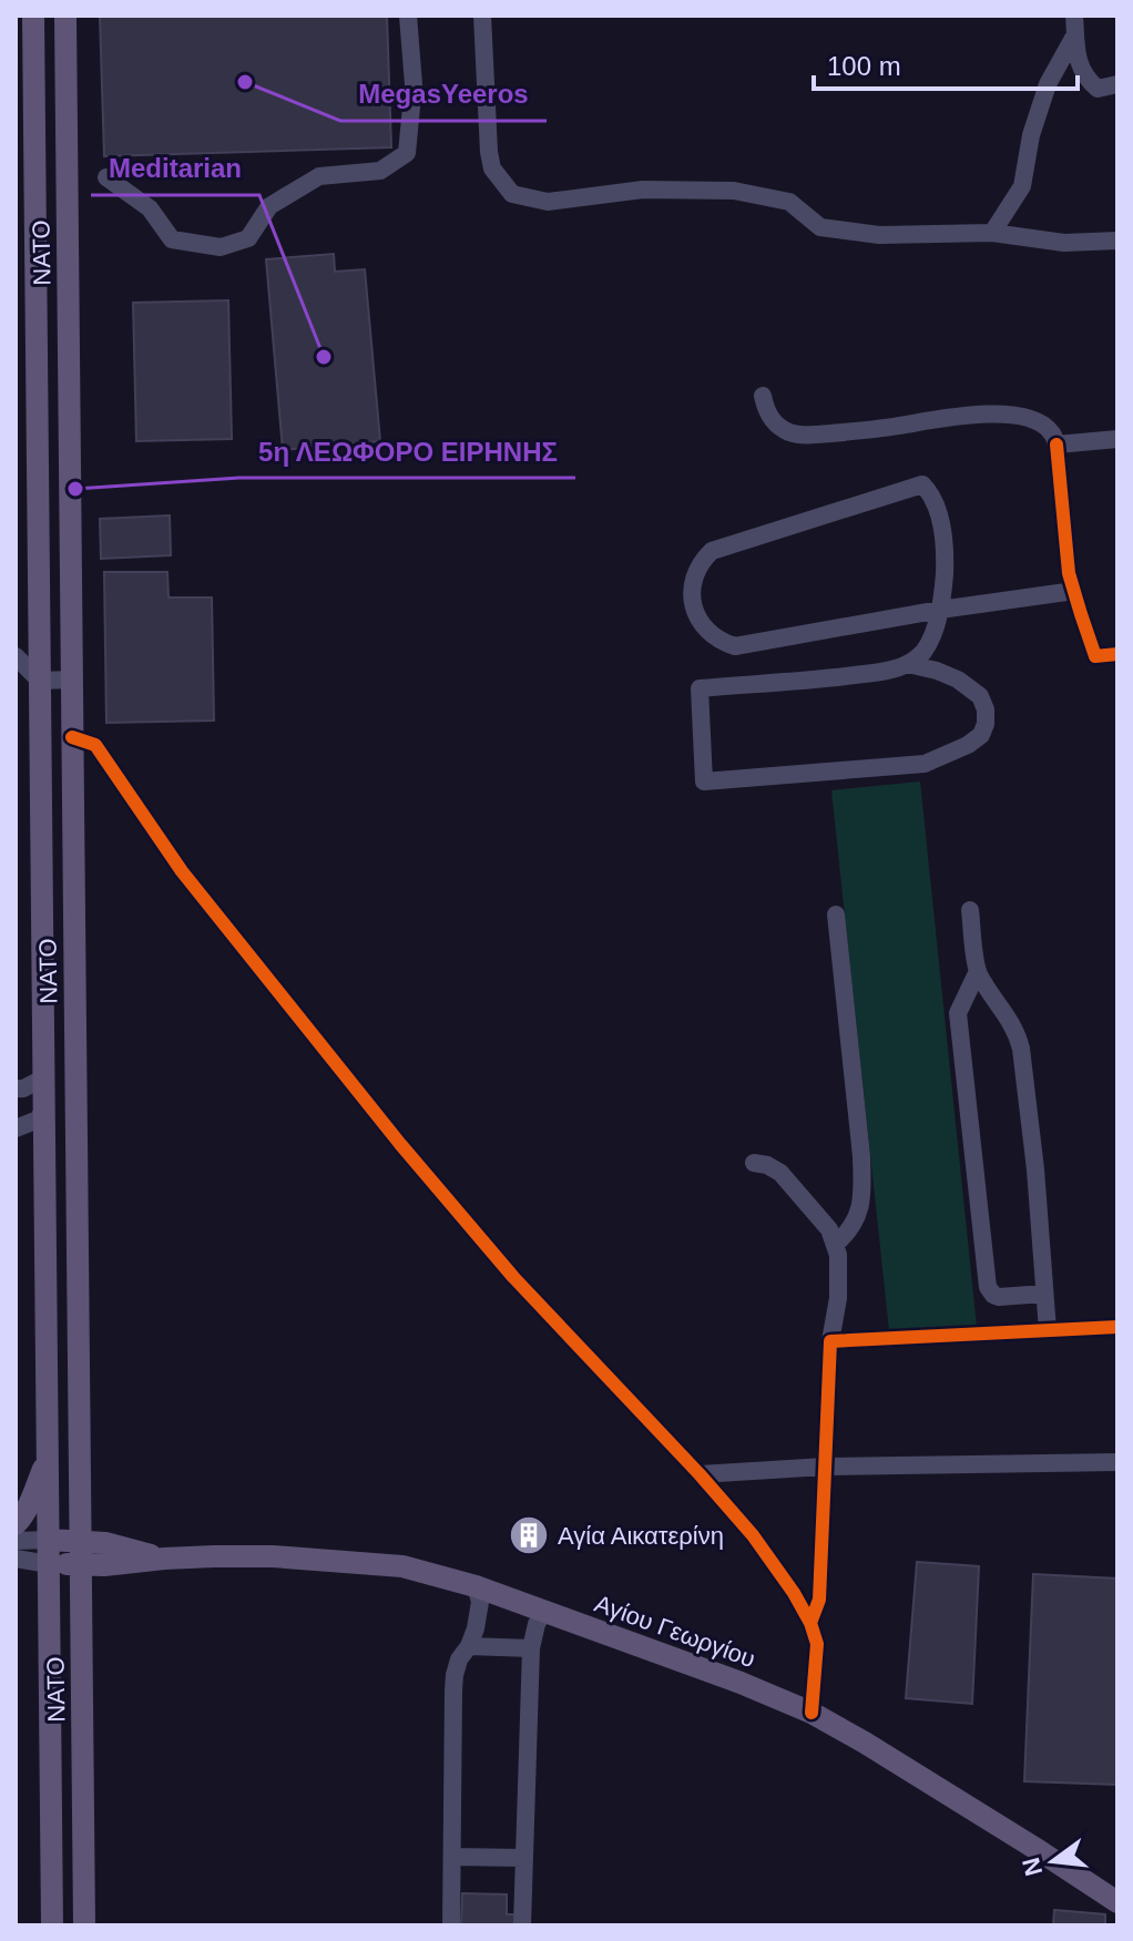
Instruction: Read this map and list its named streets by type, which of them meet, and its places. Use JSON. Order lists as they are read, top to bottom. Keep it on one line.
{"streets":{"main road":["ΝΑΤΟ","Αγίου Γεωργίου"]},"crossings":[["ΝΑΤΟ","Αγίου Γεωργίου"]],"places":{"other":["MegasYeeros","Meditarian","5η ΛΕΩΦΟΡΟ ΕΙΡΗΝΗΣ"],"building":["Αγία Αικατερίνη"]},"scale_bar":"100 m","north":"left"}
